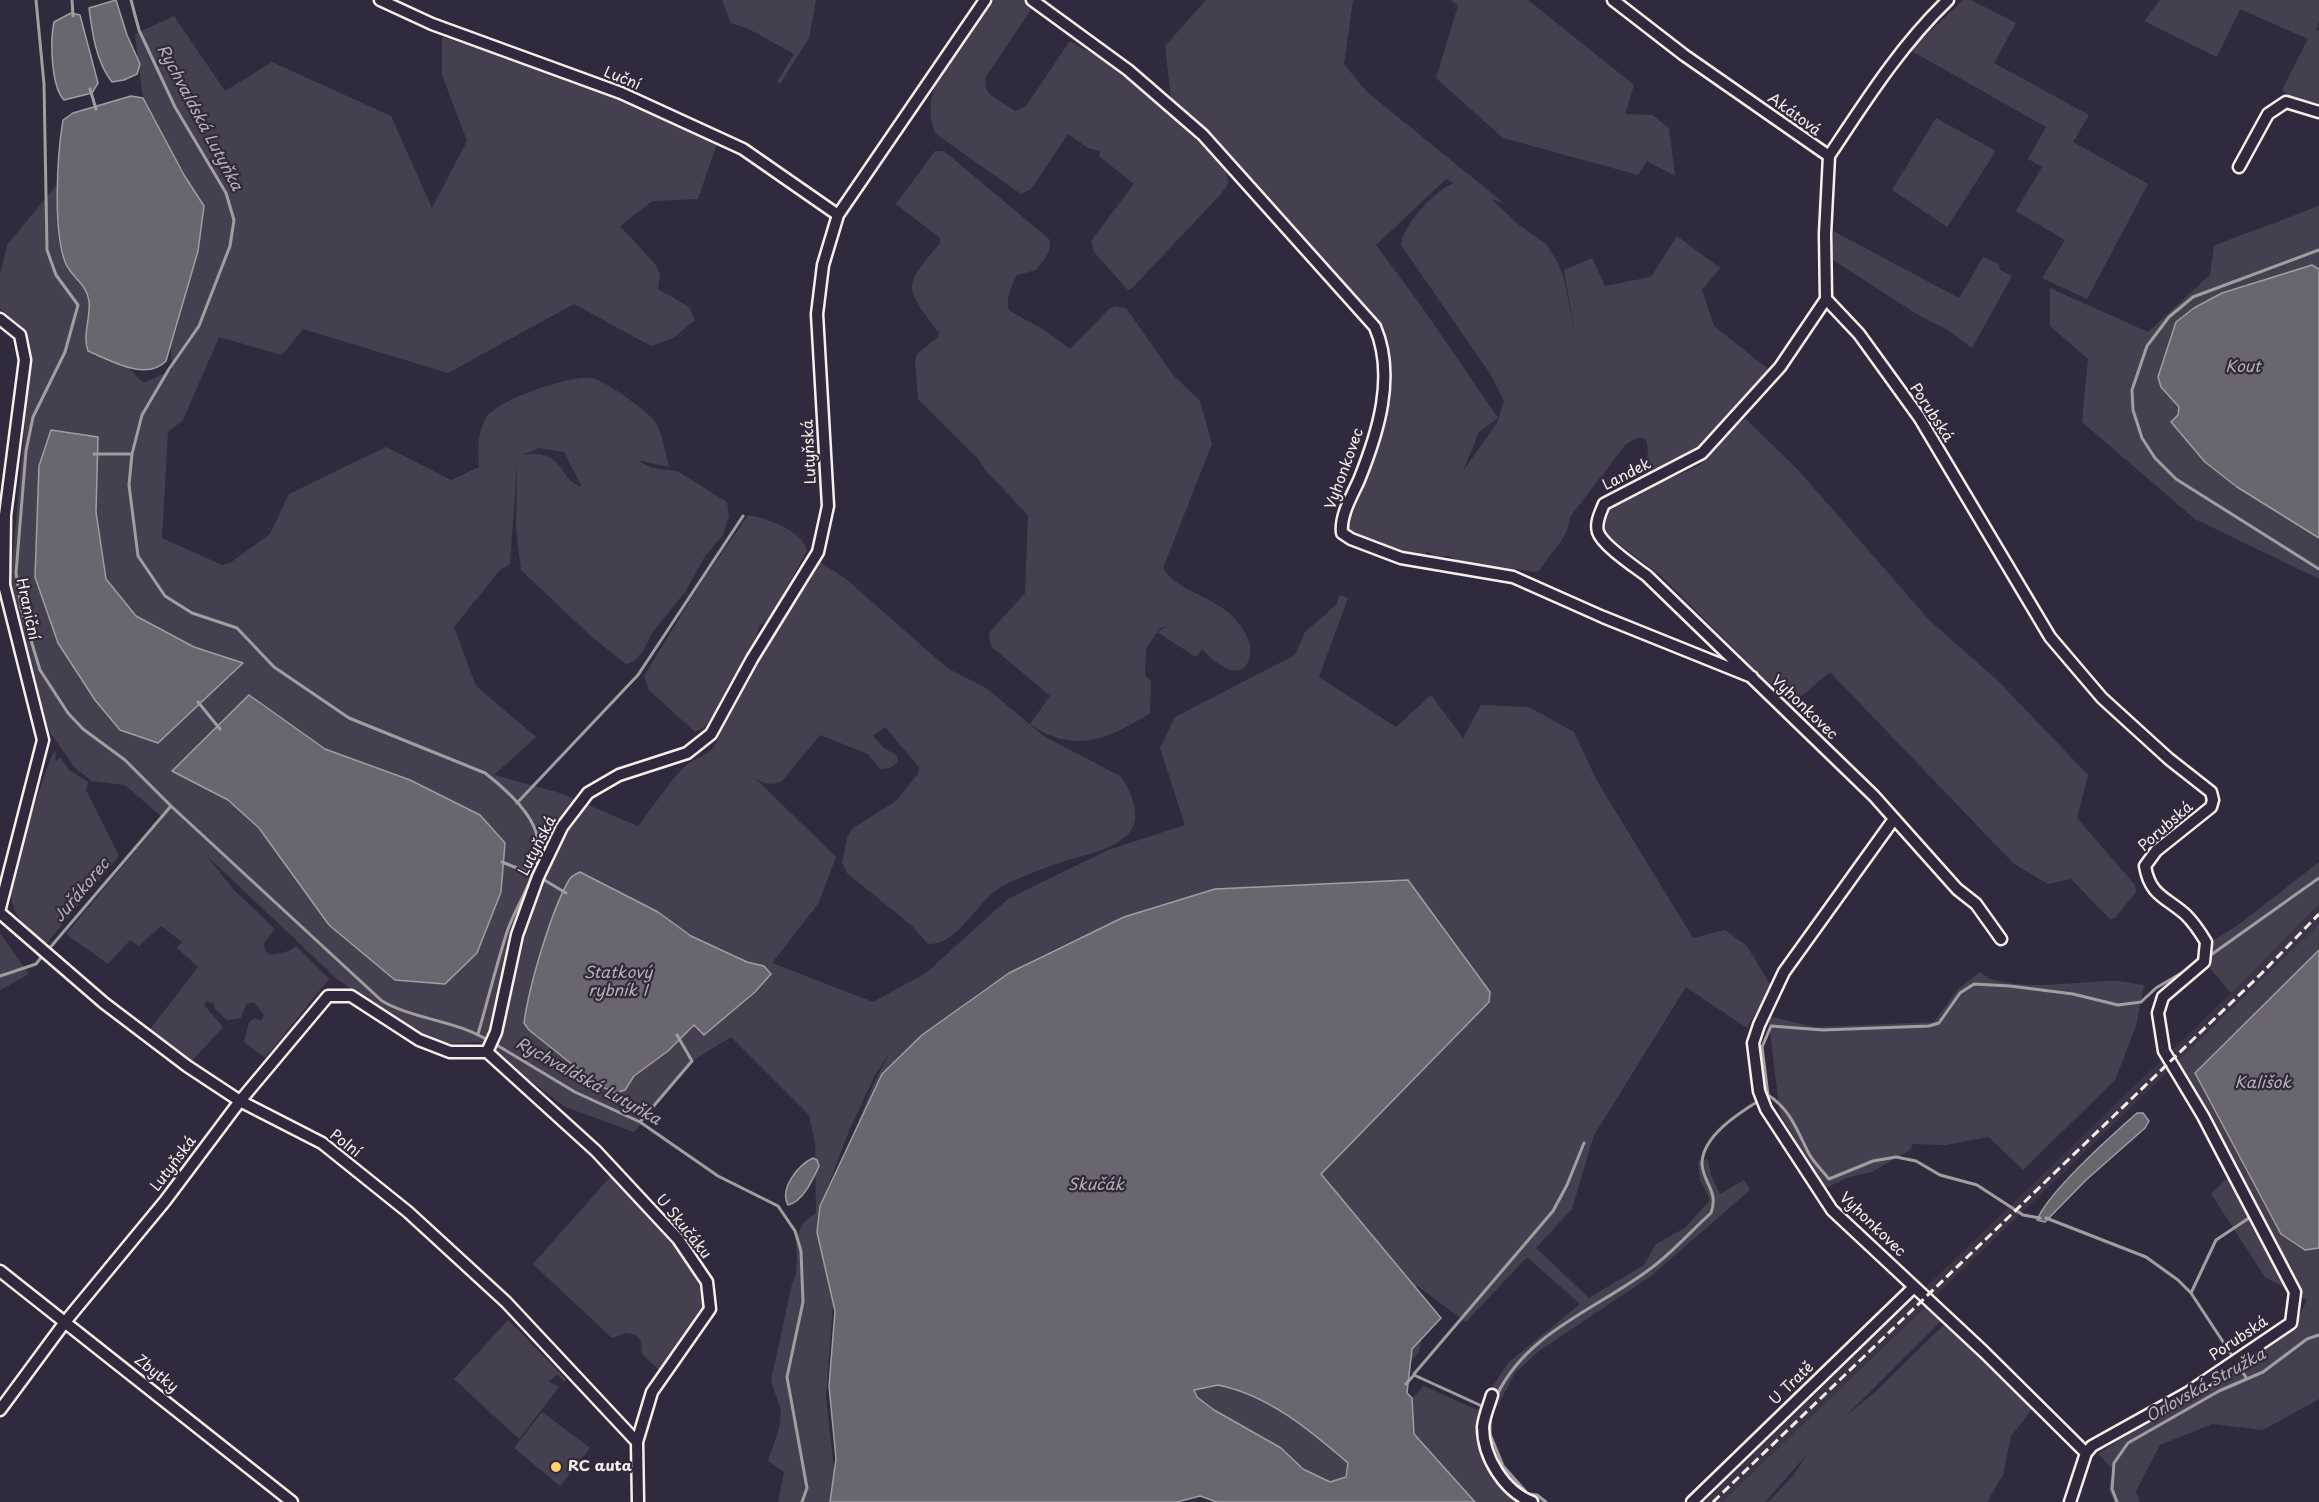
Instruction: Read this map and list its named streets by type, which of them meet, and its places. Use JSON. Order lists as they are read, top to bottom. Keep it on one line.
{"streets":{"street":["Luční","Akátová","Porubská","Lutyňská","Vyhonkovec","Landek","Hraniční","Polní","U Skučáku","Zbytky","U Tratě"]},"crossings":[["Luční","Lutyňská"],["Porubská","Vyhonkovec"],["Porubská","Landek"],["Lutyňská","Polní"],["Lutyňská","U Skučáku"],["Lutyňská","Zbytky"],["Vyhonkovec","Landek"],["Vyhonkovec","U Tratě"],["Polní","U Skučáku"]],"water":["Rychvaldská Lutyňka","Kout","Juřákorec","Statkový rybník I","Kališok","Skučák","Orlovská Stružka"],"places":["RC auta"]}
